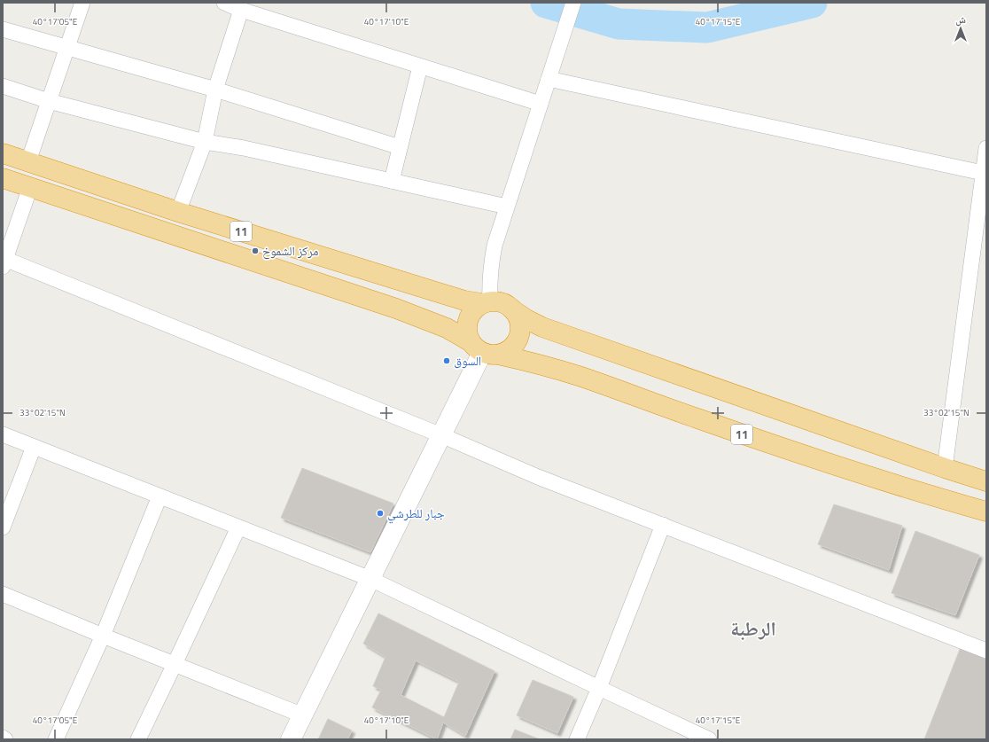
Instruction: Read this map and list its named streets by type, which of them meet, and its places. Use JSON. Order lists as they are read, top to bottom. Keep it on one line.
{"streets":{"highway":["11"]},"districts":["الرطبة"],"places":["مركز الشموخ","السوق","جبار للطرشي"],"north":"top","coordinates":["40°17'05\"E","40°17'10\"E","40°17'15\"E","33°02'15\"N"]}
